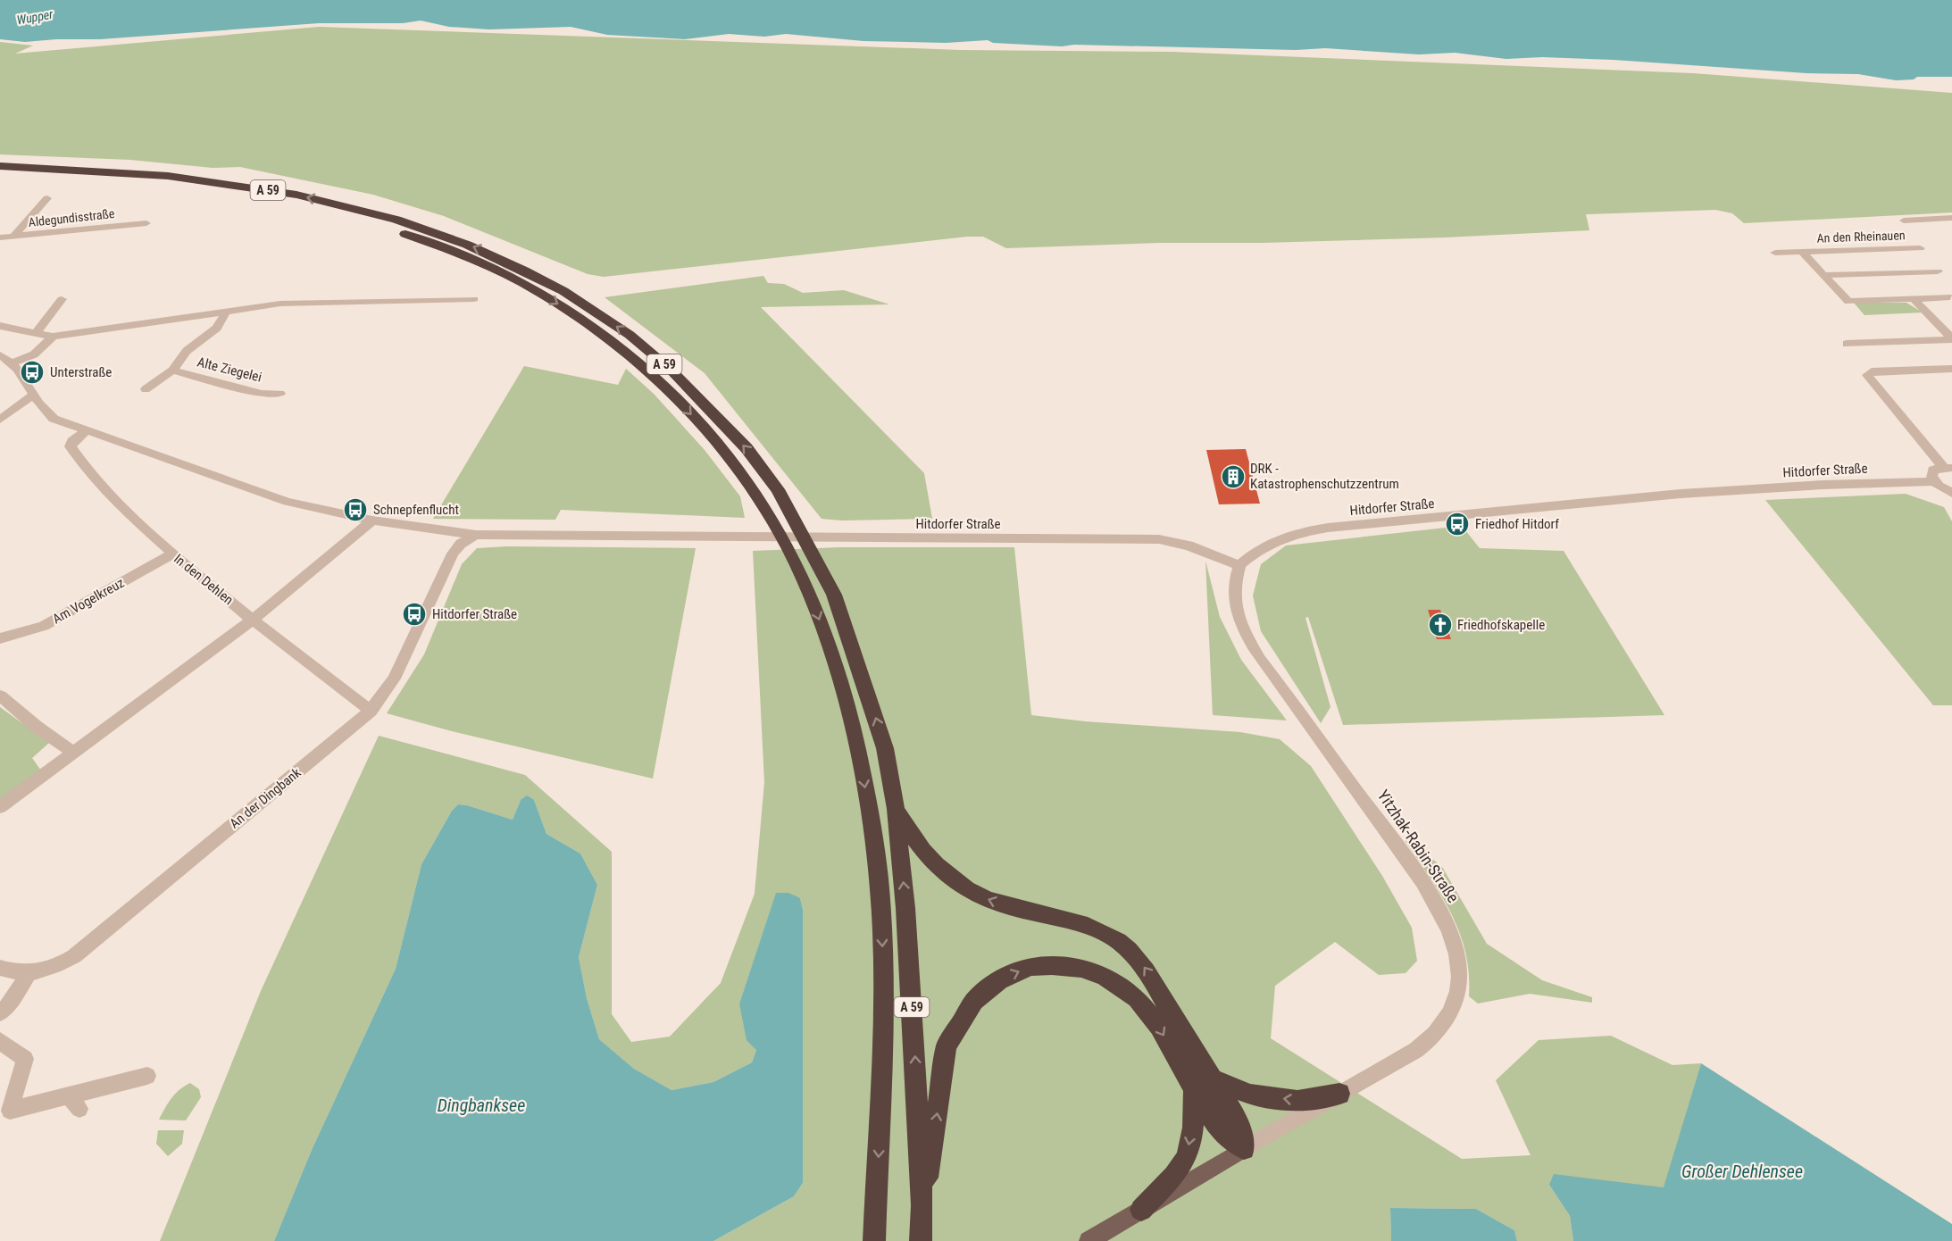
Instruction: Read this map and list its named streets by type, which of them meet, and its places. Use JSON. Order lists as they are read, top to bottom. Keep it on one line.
{"streets":{"highway":["A 59"],"main road":["Yitzhak-Rabin-Straße"],"street":["Aldegundisstraße","An den Rheinauen","Alte Ziegelei","Hitdorfer Straße","In den Dehlen","Am Vogelkreuz","An der Dingbank"]},"crossings":[["Hitdorfer Straße","In den Dehlen"],["Hitdorfer Straße","An der Dingbank"],["Hitdorfer Straße","Yitzhak-Rabin-Straße"],["In den Dehlen","Am Vogelkreuz"],["In den Dehlen","An der Dingbank"]],"water":["Wupper","Dingbanksee","Großer Dehlensee"],"places":{"bus stop":["Unterstraße","Schnepfenflucht","Friedhof Hitdorf","Hitdorfer Straße"],"building":["DRK - Katastrophenschutzzentrum"],"church":["Friedhofskapelle"]}}
